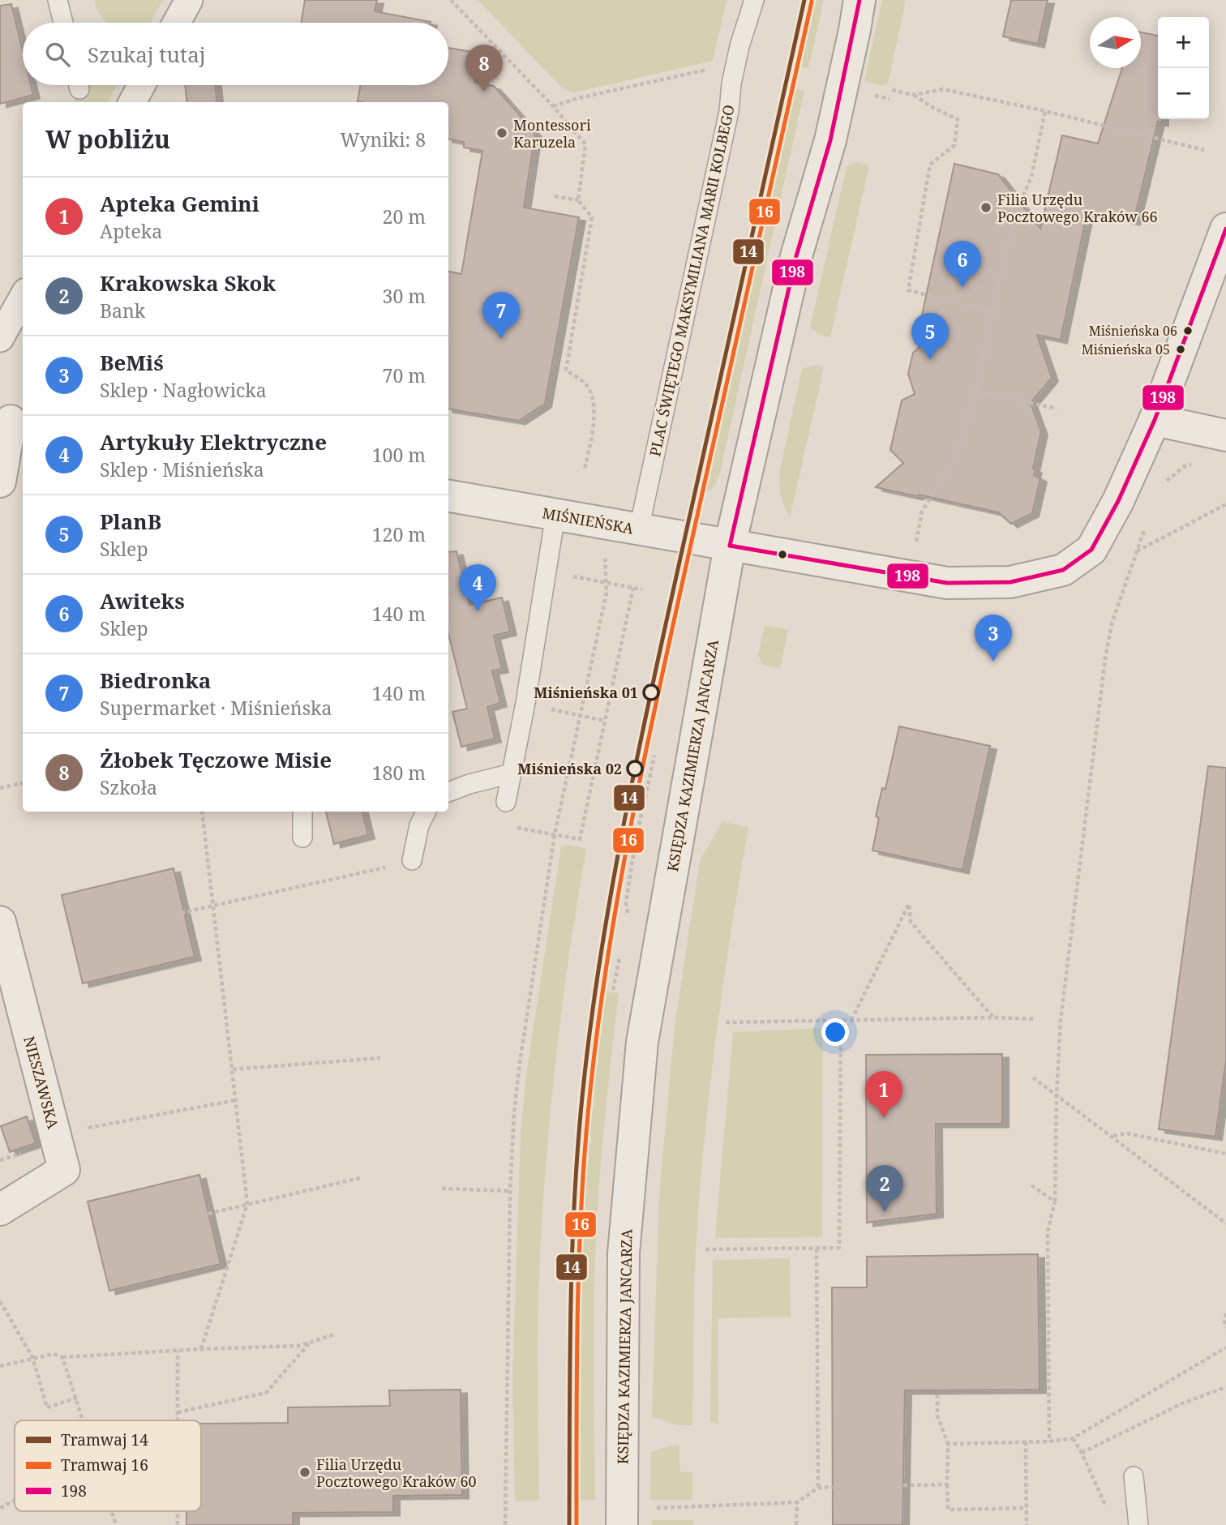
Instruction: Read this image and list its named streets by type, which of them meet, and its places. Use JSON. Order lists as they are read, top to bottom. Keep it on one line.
{"streets":{"street":["MIŚNIEŃSKA","KSIĘDZA KAZIMIERZA JANCARZA","NIESZAWSKA"],"lane":["PLAC ŚWIĘTEGO MAKSYMILIANA MARII KOLBEGO"]},"crossings":[["PLAC ŚWIĘTEGO MAKSYMILIANA MARII KOLBEGO","MIŚNIEŃSKA"],["MIŚNIEŃSKA","KSIĘDZA KAZIMIERZA JANCARZA"]],"places":["Montessori Karuzela","Filia Urzędu Pocztowego Kraków 66","Miśnieńska 06","Miśnieńska 05","Miśnieńska 01","Miśnieńska 02","Filia Urzędu Pocztowego Kraków 60"],"lines":["tram line 14","transit line 198","tram line 16"],"legend":["Tramwaj 14","Tramwaj 16","198"],"north":"right","page":{"map_buttons":["+","−"],"search":"Szukaj tutaj","pins":["8","6","7","5","4","3","1","2"],"heading":["W pobliżu","Wyniki: 8"],"list":[{"mark":"1","name":"Apteka Gemini","note":"Apteka","value":"20 m"},{"mark":"2","name":"Krakowska Skok","note":"Bank","value":"30 m"},{"mark":"3","name":"BeMiś","note":"Sklep · Nagłowicka","value":"70 m"},{"mark":"4","name":"Artykuły Elektryczne","note":"Sklep · Miśnieńska","value":"100 m"},{"mark":"5","name":"PlanB","note":"Sklep","value":"120 m"},{"mark":"6","name":"Awiteks","note":"Sklep","value":"140 m"},{"mark":"7","name":"Biedronka","note":"Supermarket · Miśnieńska","value":"140 m"},{"mark":"8","name":"Żłobek Tęczowe Misie","note":"Szkoła","value":"180 m"}]}}
